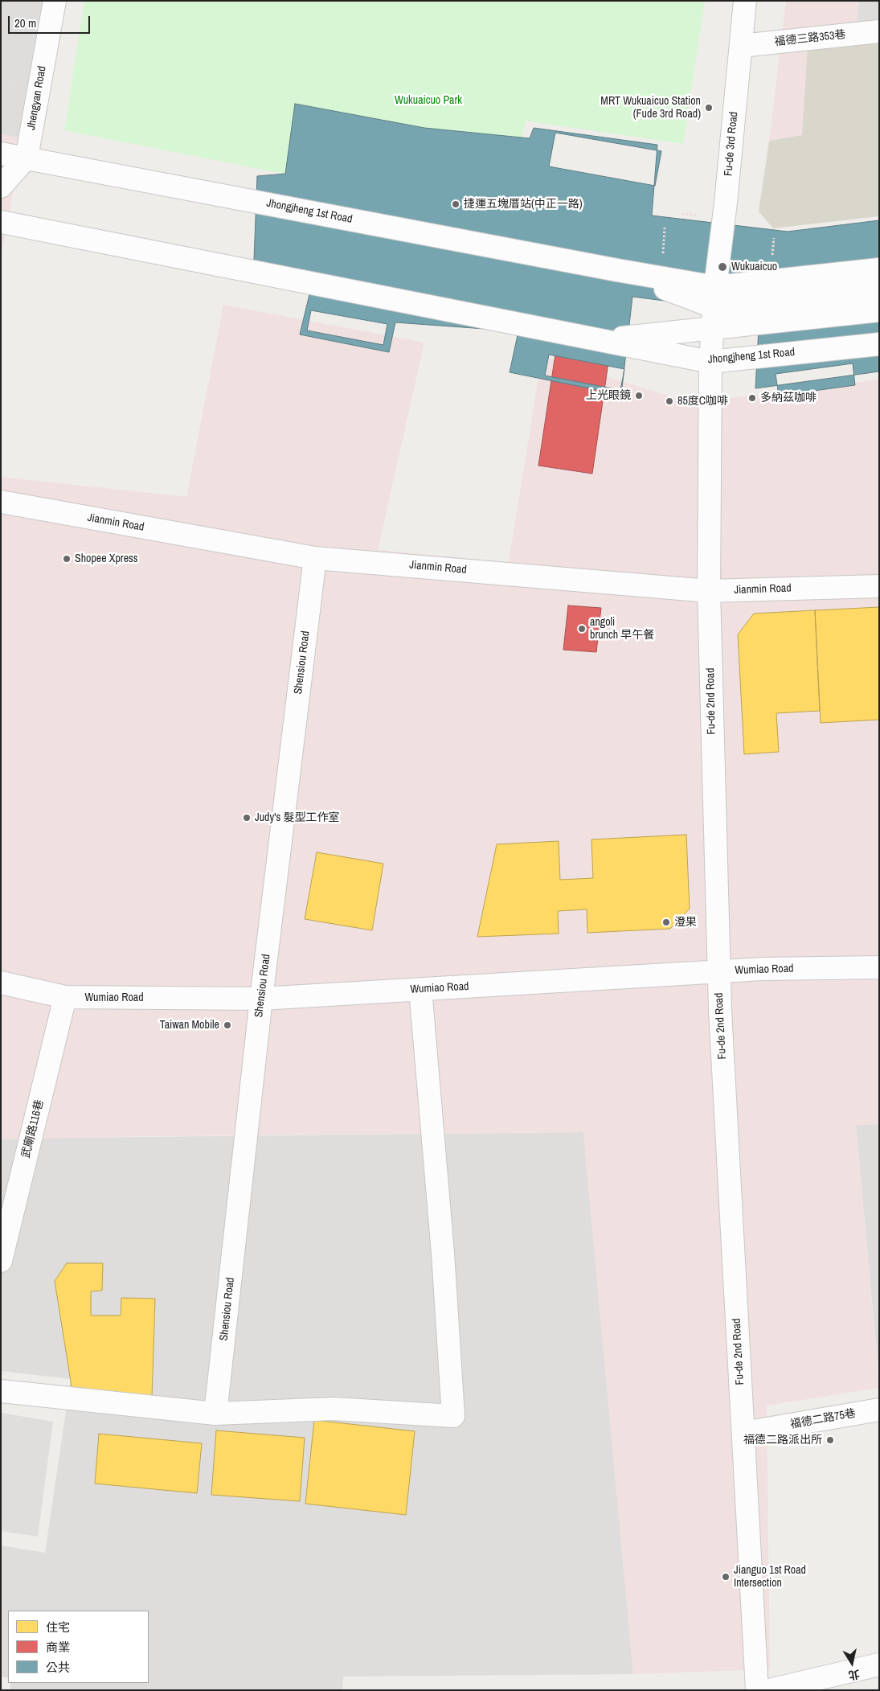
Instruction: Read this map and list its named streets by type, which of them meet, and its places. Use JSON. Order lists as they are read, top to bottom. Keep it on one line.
{"streets":{"street":["福德三路353巷","Jhengyan Road","Fu-de 3rd Road","Jhongjheng 1st Road","Jianmin Road","Shensiou Road","Fu-de 2nd Road","Wumiao Road","武廟路116巷","福德二路75巷"]},"crossings":[["福德三路353巷","Fu-de 3rd Road"],["Jhengyan Road","Jhongjheng 1st Road"],["Fu-de 3rd Road","Jhongjheng 1st Road"],["Fu-de 3rd Road","Fu-de 2nd Road"],["Jhongjheng 1st Road","Fu-de 2nd Road"],["Jianmin Road","Shensiou Road"],["Jianmin Road","Fu-de 2nd Road"],["Shensiou Road","Wumiao Road"],["Fu-de 2nd Road","Wumiao Road"],["Fu-de 2nd Road","福德二路75巷"],["Wumiao Road","武廟路116巷"]],"parks":["Wukuaicuo Park"],"places":["MRT Wukuaicuo Station (Fude 3rd Road)","捷運五塊厝站(中正一路)","Wukuaicuo","上光眼鏡","多納茲咖啡","85度C咖啡","Shopee Xpress","angoli brunch 早午餐","Judy's 髮型工作室","澄果","Taiwan Mobile","福德二路派出所","Jianguo 1st Road Intersection"],"legend":["住宅","商業","公共"],"scale_bar":"20 m","north":"bottom"}
